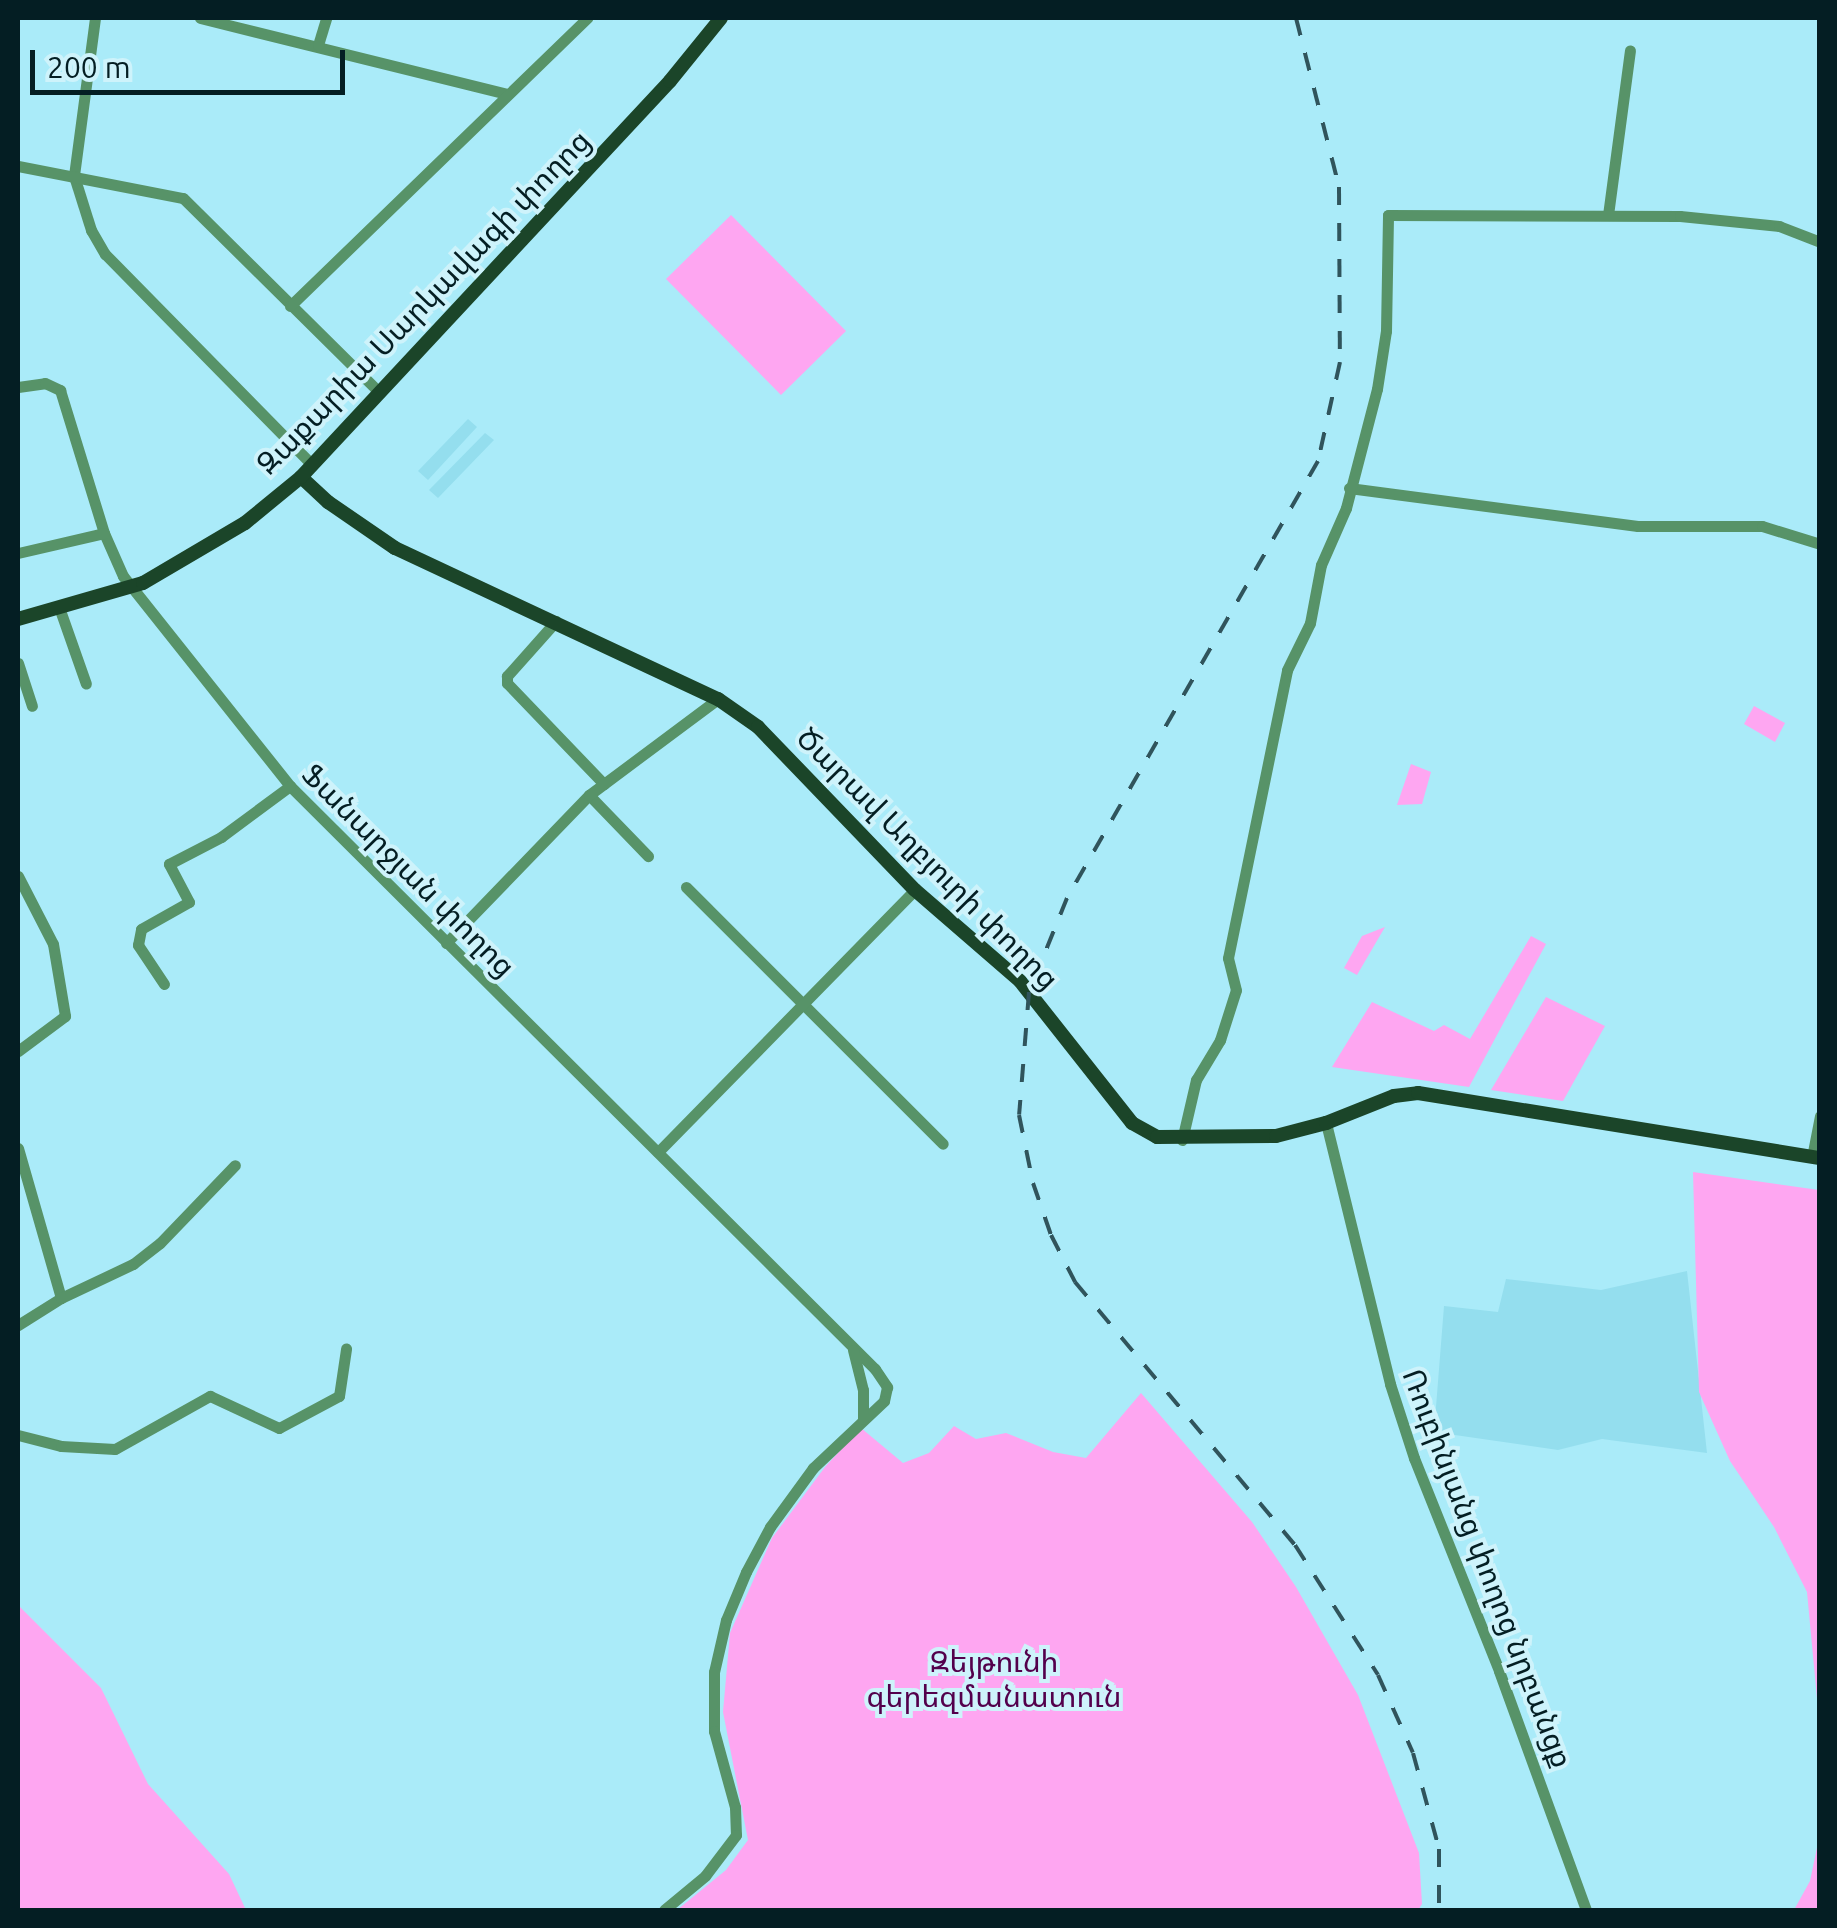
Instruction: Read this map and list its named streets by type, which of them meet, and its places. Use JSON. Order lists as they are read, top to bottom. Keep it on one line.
{"streets":{"main road":["Զաքարիա Սարկավագի փողոց","Ծարավ Աղբյուրի փողոց"],"street":["Ֆանարջյան փողոց","Ռուբինյանց փողոց նրբանցք"]},"crossings":[["Զաքարիա Սարկավագի փողոց","Ծարավ Աղբյուրի փողոց"],["Զաքարիա Սարկավագի փողոց","Ֆանարջյան փողոց"],["Ծարավ Աղբյուրի փողոց","Ռուբինյանց փողոց նրբանցք"]],"parks":["Զեյթունի գերեզմանատուն"],"scale_bar":"200 m"}
